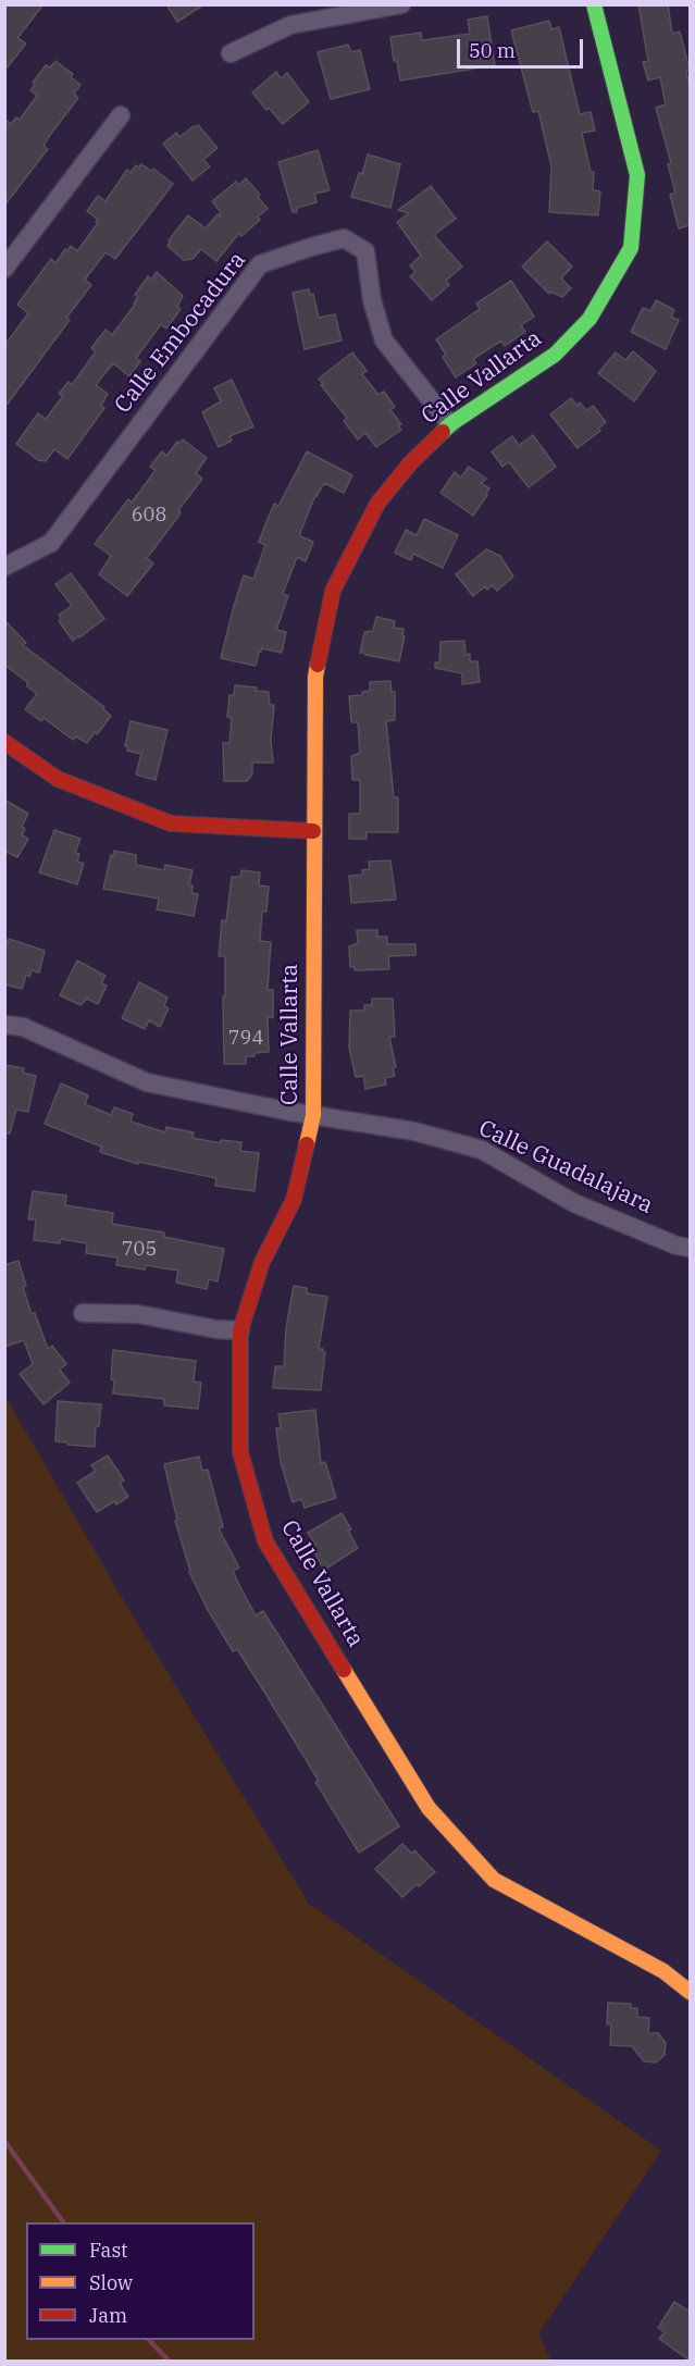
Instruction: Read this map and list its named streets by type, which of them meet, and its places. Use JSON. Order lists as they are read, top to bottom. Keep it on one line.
{"streets":{"street":["Calle Embocadura","Calle Vallarta","Calle Guadalajara"]},"crossings":[["Calle Embocadura","Calle Vallarta"],["Calle Vallarta","Calle Guadalajara"]],"house_numbers":["608","794","705"],"legend":["Fast","Slow","Jam"],"scale_bar":"50 m"}
